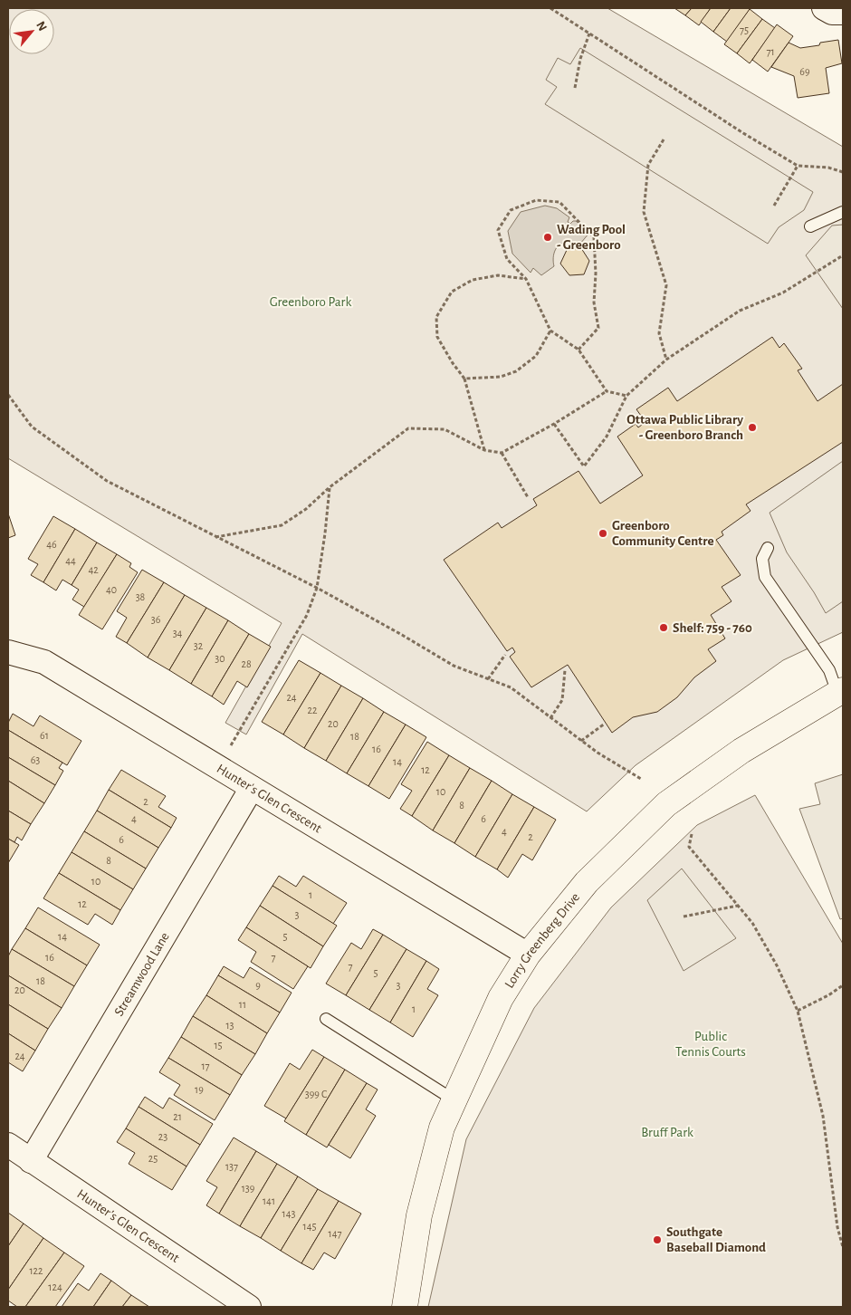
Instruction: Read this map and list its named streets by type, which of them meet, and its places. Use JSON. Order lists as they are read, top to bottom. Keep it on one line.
{"streets":{"street":["Hunter's Glen Crescent","Lorry Greenberg Drive","Streamwood Lane"]},"crossings":[["Hunter's Glen Crescent","Lorry Greenberg Drive"],["Hunter's Glen Crescent","Streamwood Lane"]],"parks":["Greenboro Park","Public Tennis Courts","Bruff Park"],"places":["Wading Pool - Greenboro","Ottawa Public Library - Greenboro Branch","Greenboro Community Centre","Shelf: 759 - 760","Southgate Baseball Diamond"],"house_numbers":["75","71","69","46","44","42","40","38","36","34","32","30","28","24","22","20","61","18","16","63","14","12","10","2","8","4","6","4","2","6","8","10","1","12","3","14","5","16","7","7","5","18","9","3","20","11","1","13","15","24","17","19","399 C","21","23","25","137","139","141","143","145","147","122","124"],"north":"top right"}
